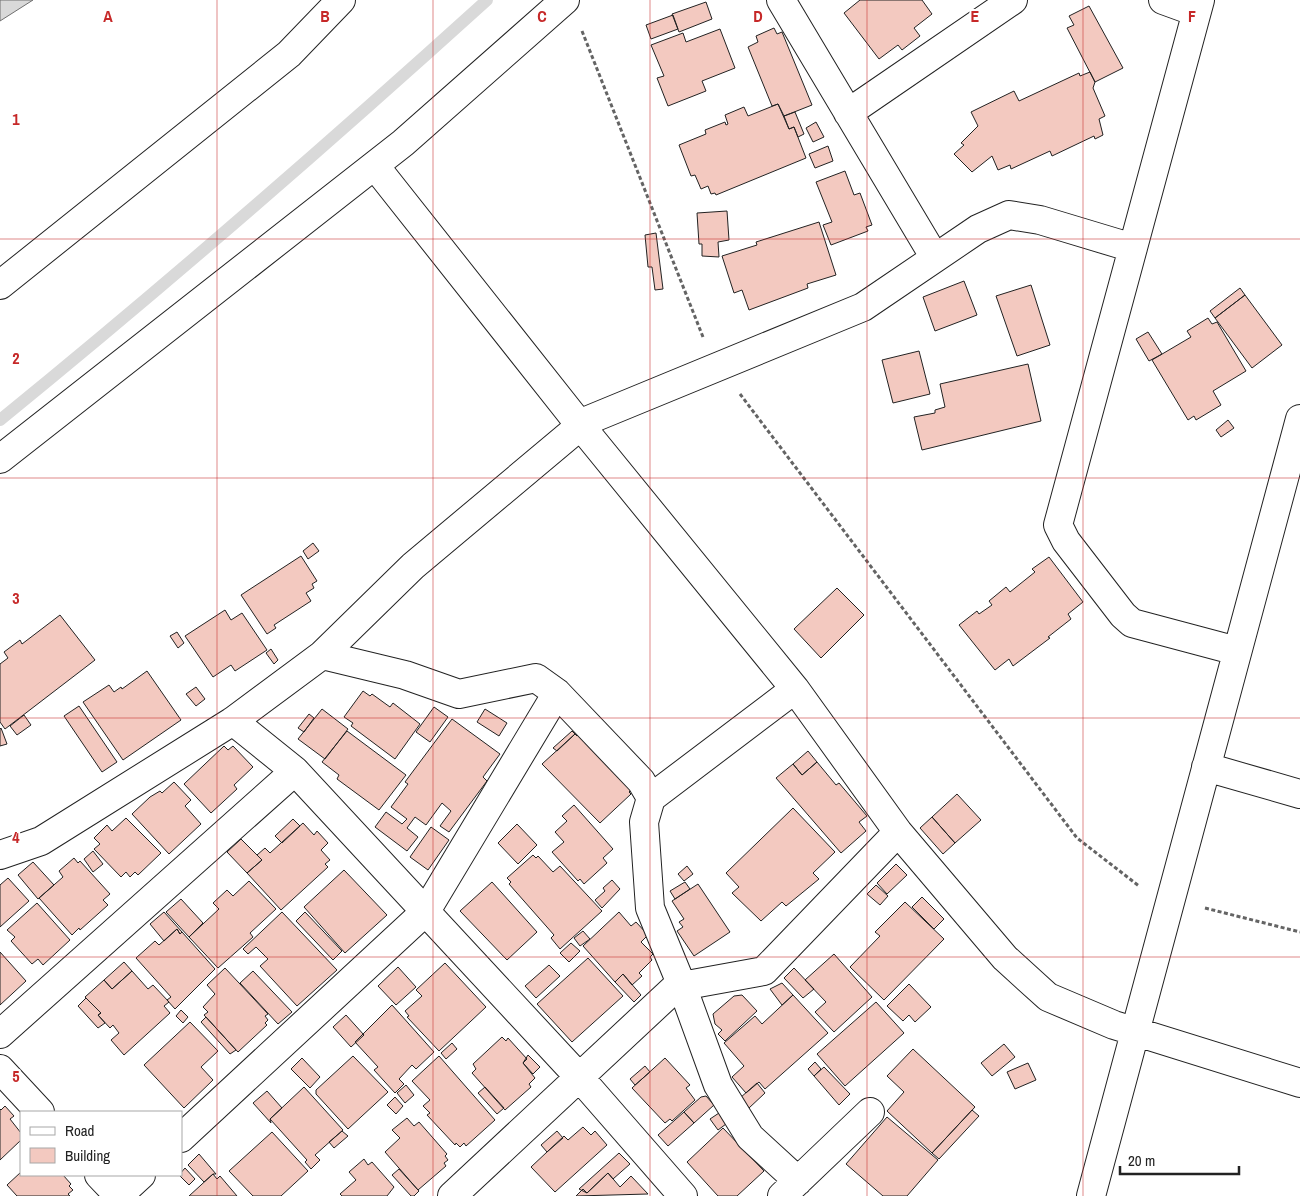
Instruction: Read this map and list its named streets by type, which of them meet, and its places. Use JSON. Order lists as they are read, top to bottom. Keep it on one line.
{"legend":["Road","Building"],"scale_bar":"20 m","grid":{"columns":["A","B","C","D","E","F"],"rows":["1","2","3","4","5"]}}
